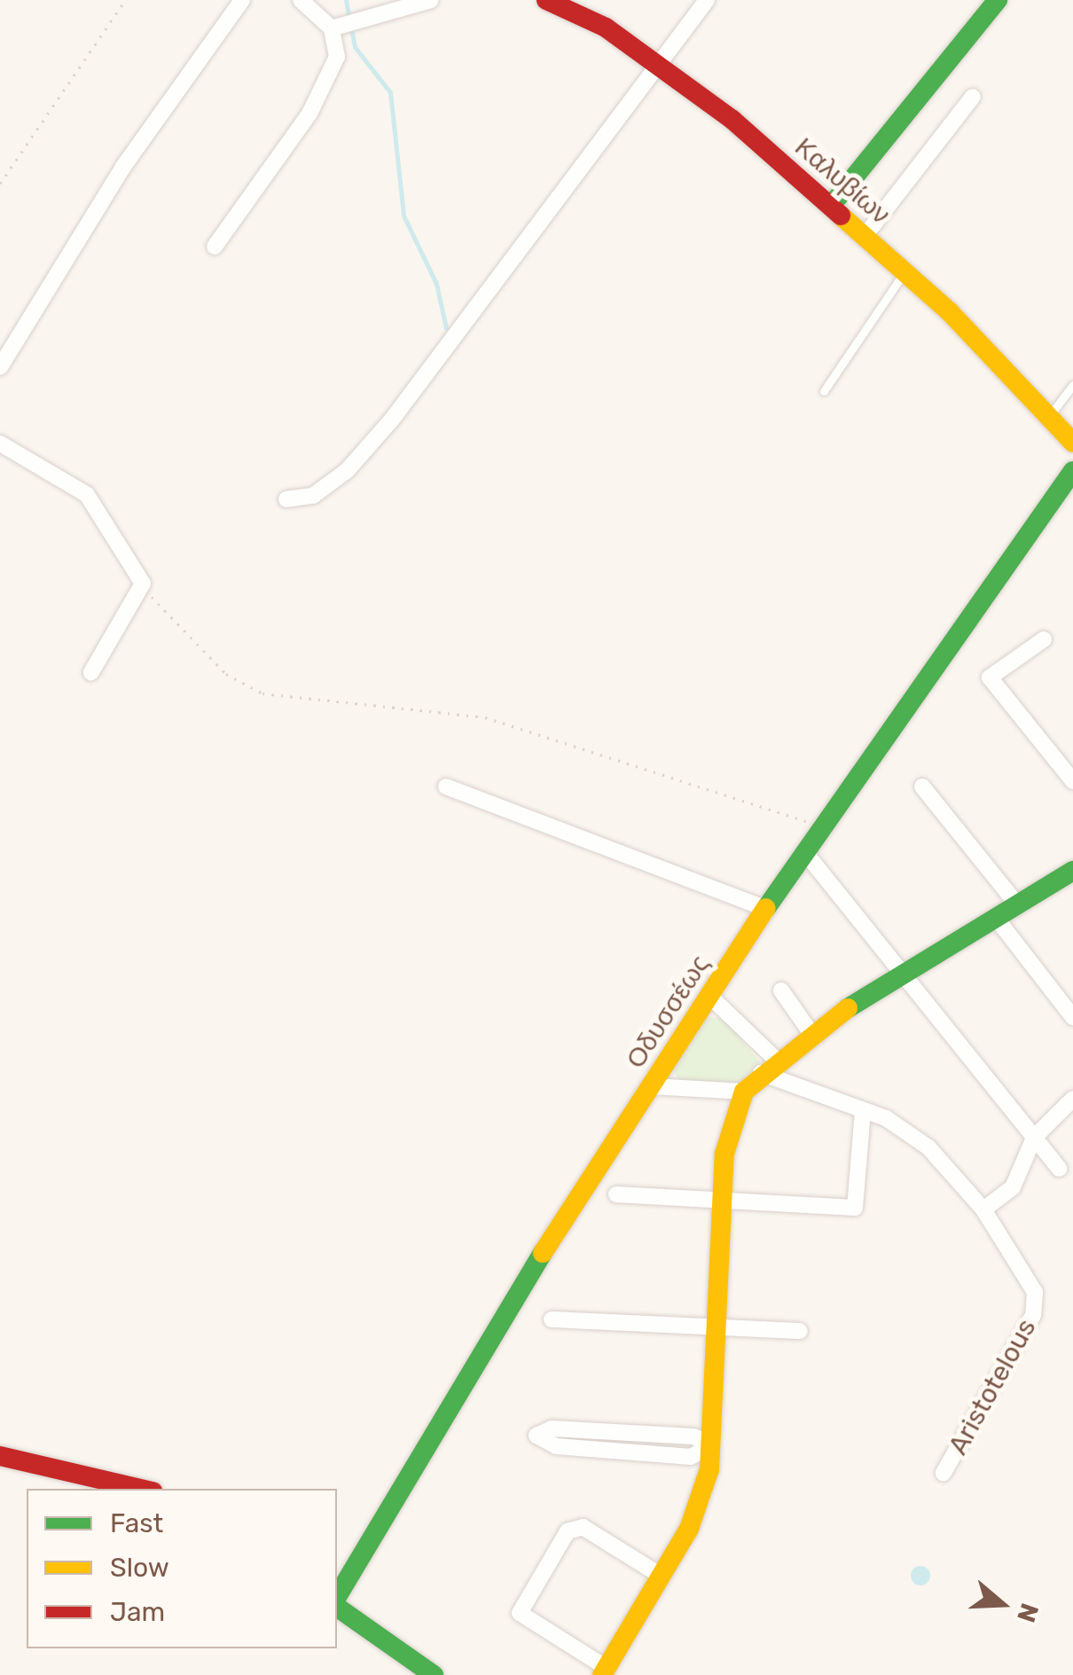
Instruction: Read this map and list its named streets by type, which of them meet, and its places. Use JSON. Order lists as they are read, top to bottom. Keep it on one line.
{"streets":{"street":["Καλυβίων","Οδυσσέως","Aristotelous"]},"legend":["Fast","Slow","Jam"],"north":"right"}
